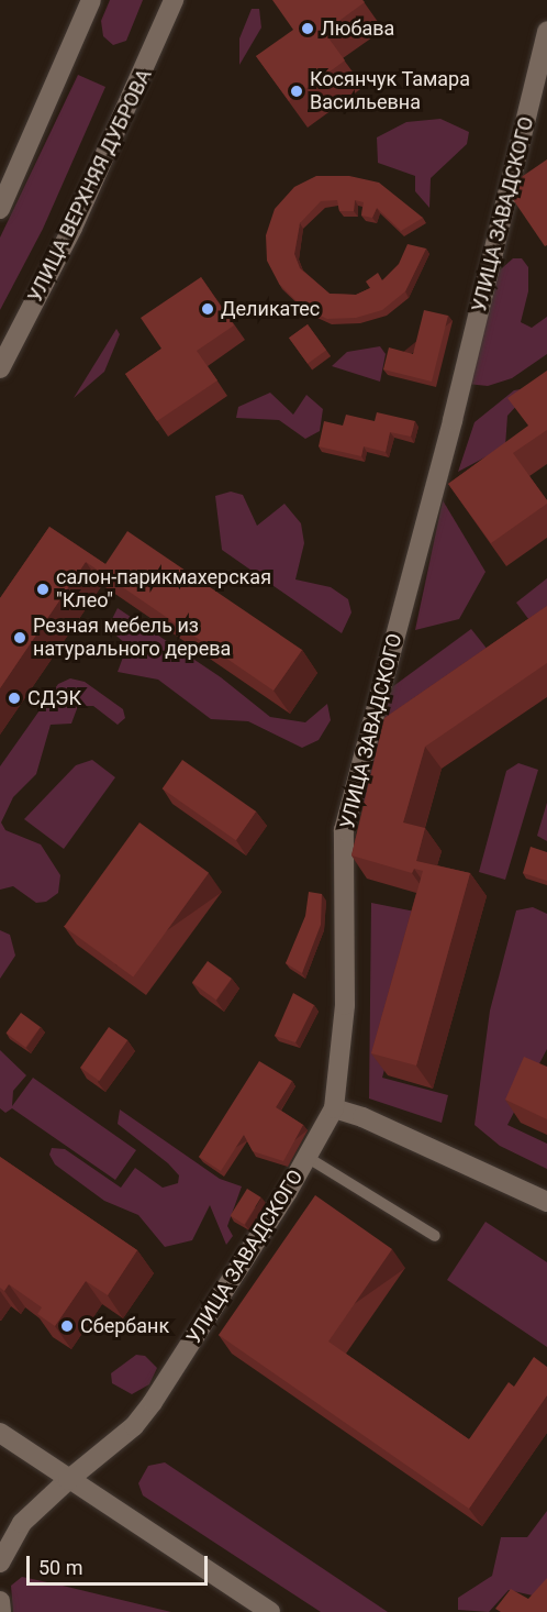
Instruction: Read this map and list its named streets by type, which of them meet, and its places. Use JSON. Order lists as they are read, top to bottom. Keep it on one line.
{"streets":{"street":["УЛИЦА ВЕРХНЯЯ ДУБРОВА","УЛИЦА ЗАВАДСКОГО"]},"places":["Любава","Косянчук Тамара Васильевна","Деликатес","салон-парикмахерская \"Клео\"","Резная мебель из натурального дерева","СДЭК","Сбербанк"],"scale_bar":"50 m"}
